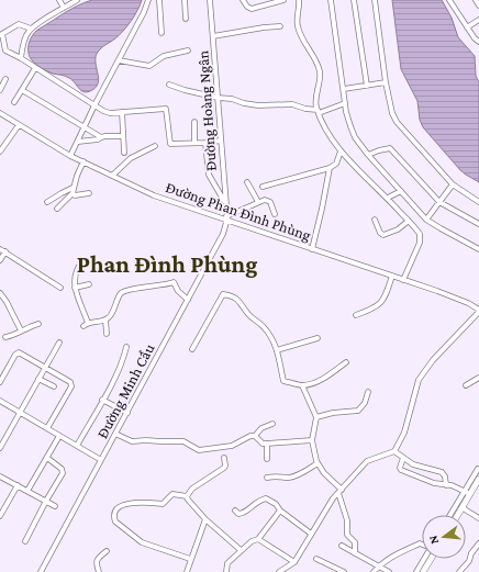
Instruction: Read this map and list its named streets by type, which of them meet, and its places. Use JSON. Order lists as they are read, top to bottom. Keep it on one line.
{"streets":{"street":["Đường Hoàng Ngân","Đường Phan Đình Phùng","Đường Minh Cầu"]},"crossings":[["Đường Hoàng Ngân","Đường Phan Đình Phùng"],["Đường Hoàng Ngân","Đường Minh Cầu"],["Đường Phan Đình Phùng","Đường Minh Cầu"]],"districts":["Phan Đình Phùng"],"north":"left"}
